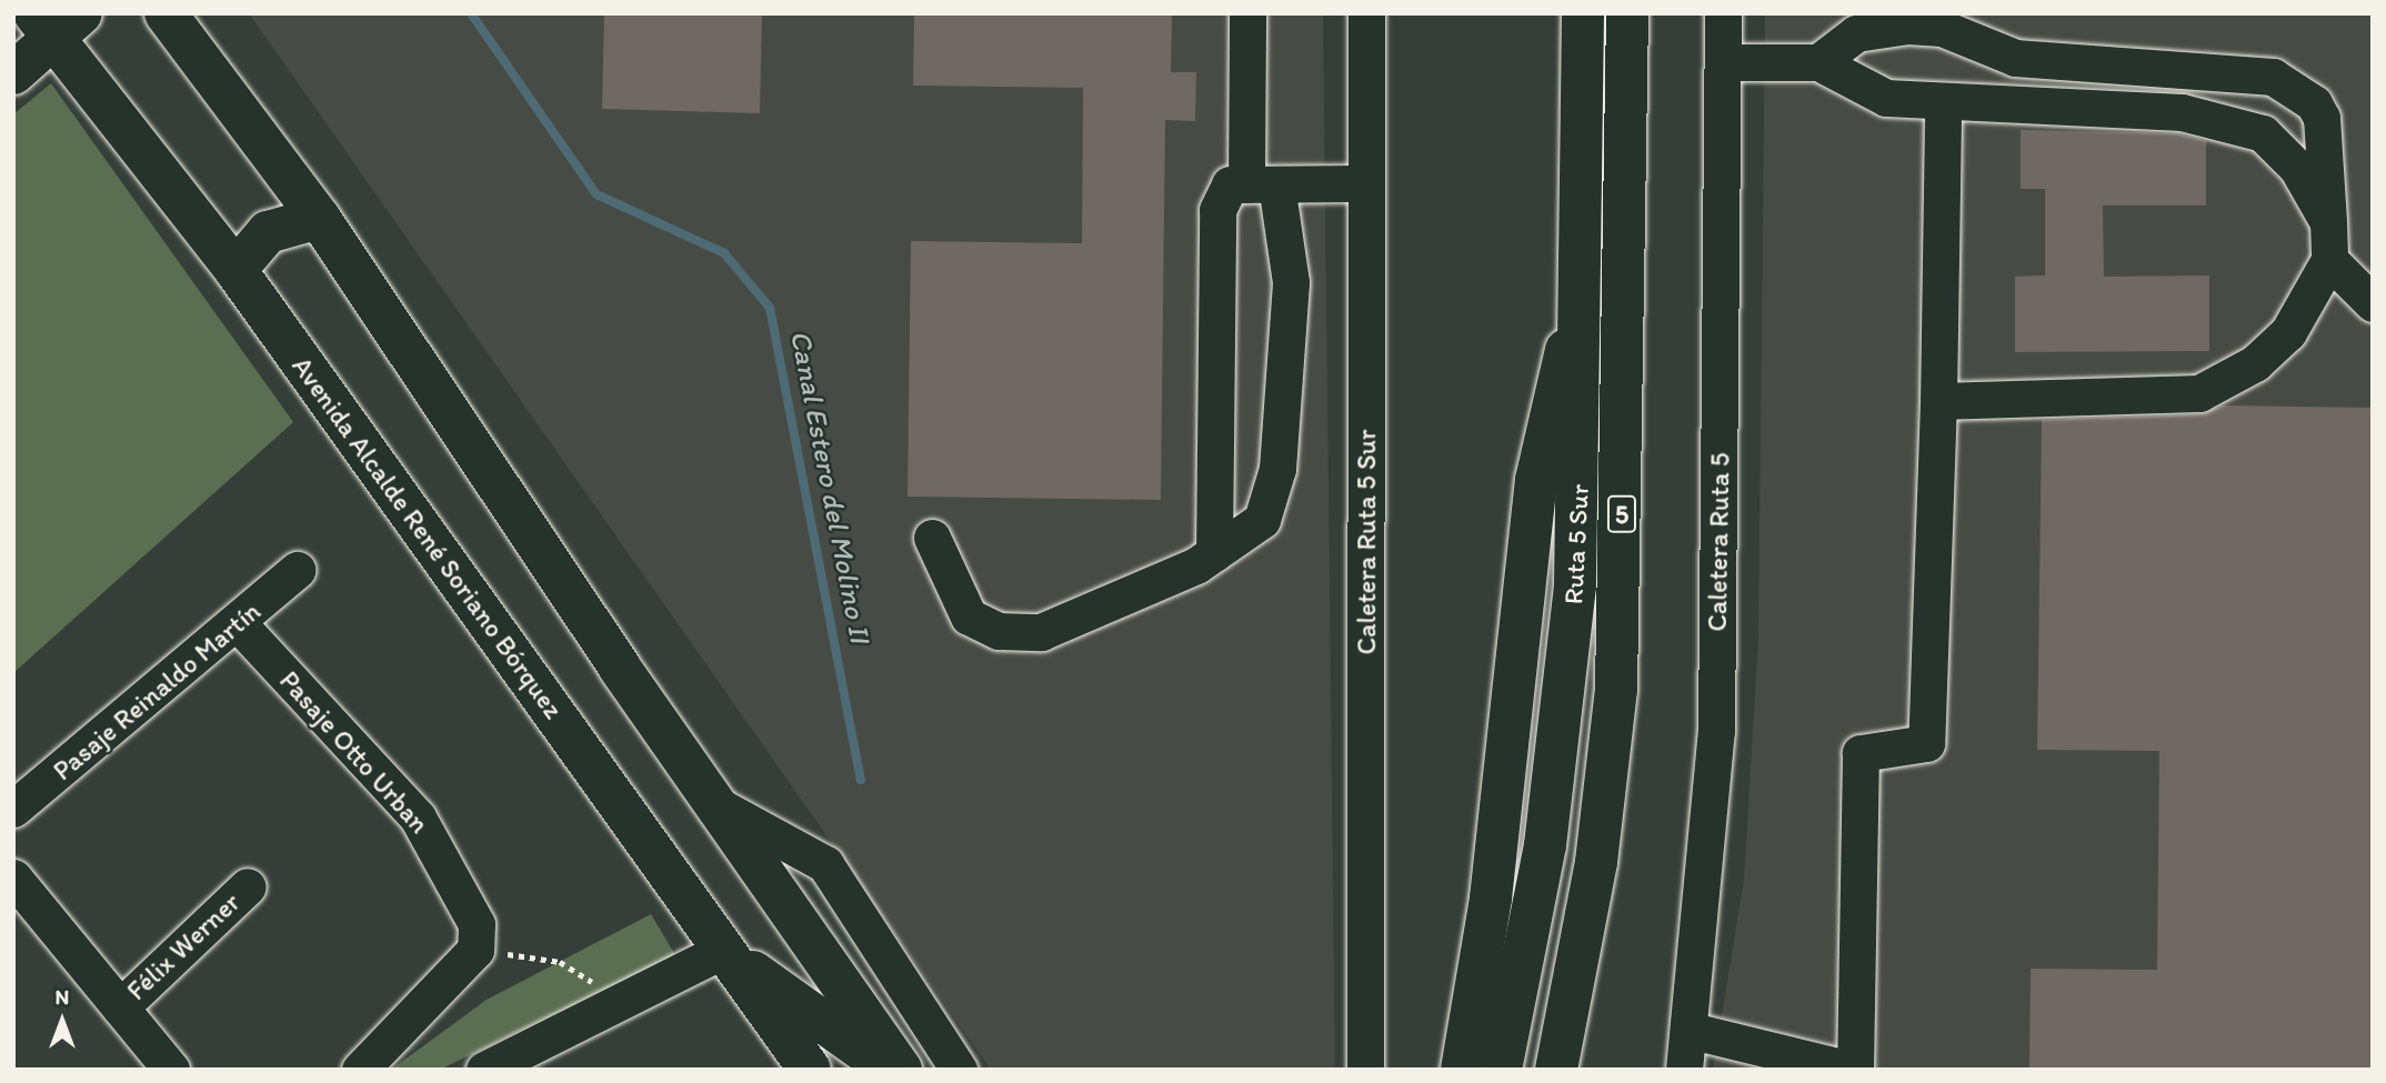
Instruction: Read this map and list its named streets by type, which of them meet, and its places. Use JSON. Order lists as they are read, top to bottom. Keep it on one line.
{"streets":{"main road":["5","Avenida Alcalde René Soriano Bórquez","Ruta 5 Sur"],"street":["Caletera Ruta 5 Sur","Caletera Ruta 5","Pasaje Reinaldo Martín","Pasaje Otto Urban","Félix Werner"]},"crossings":[["Pasaje Reinaldo Martín","Pasaje Otto Urban"]],"water":["Canal Estero del Molino II"],"north":"top"}
